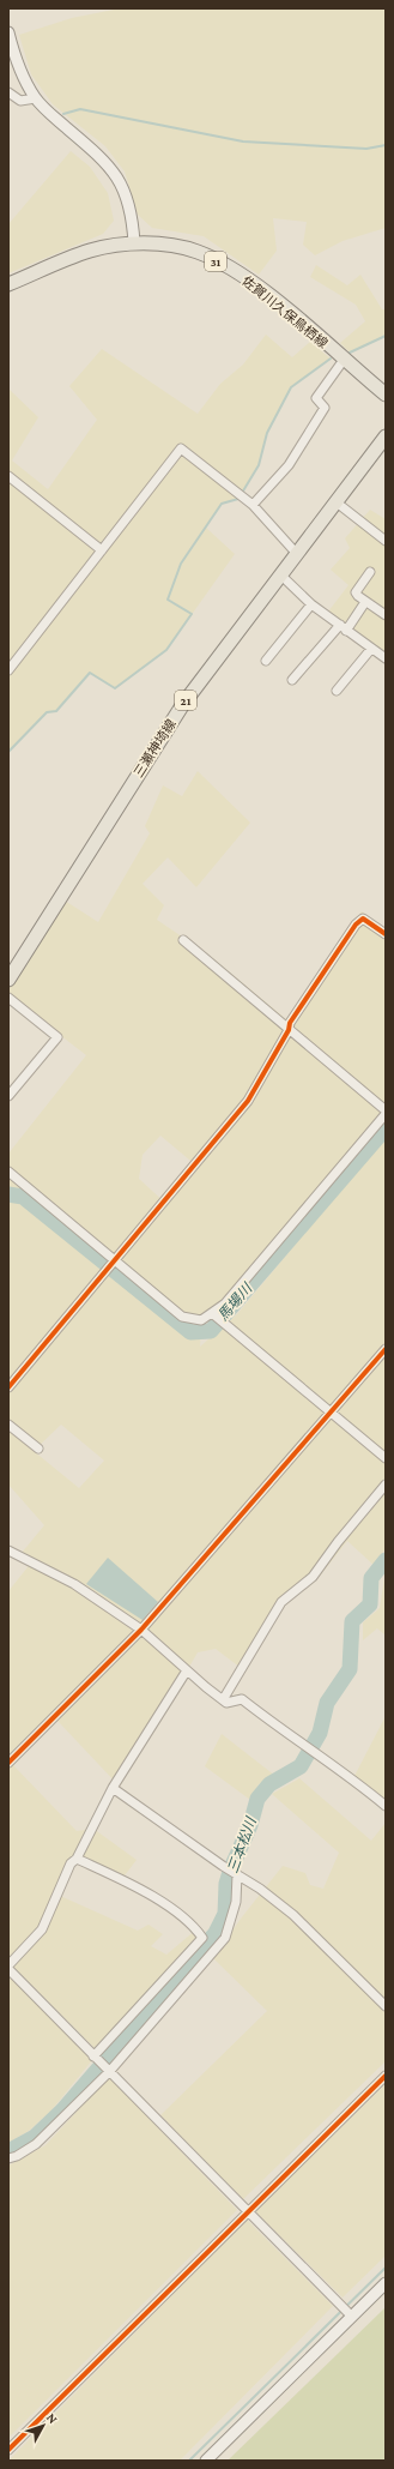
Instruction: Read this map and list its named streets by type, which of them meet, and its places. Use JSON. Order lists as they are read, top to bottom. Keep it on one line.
{"streets":{"main road":["31","佐賀川久保鳥栖線","21","三瀬神埼線"]},"water":["馬場川","三本松川"],"north":"top right"}
